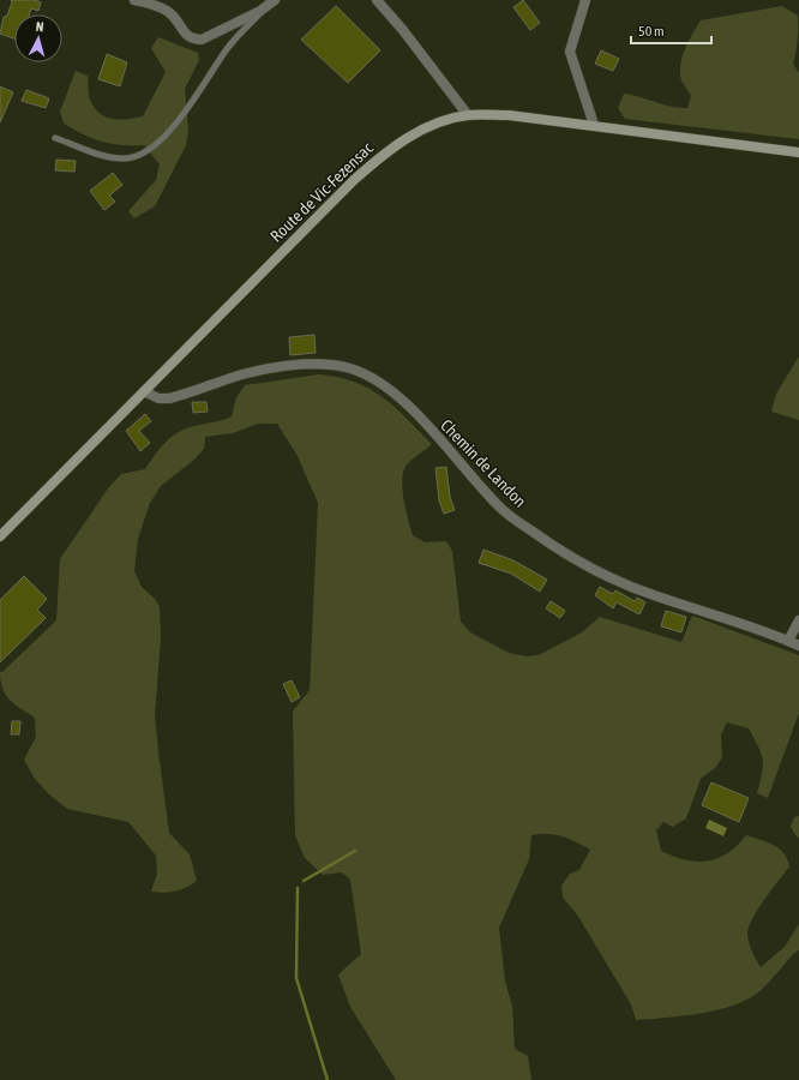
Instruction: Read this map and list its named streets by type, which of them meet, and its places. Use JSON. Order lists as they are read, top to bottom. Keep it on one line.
{"streets":{"main road":["Route de Vic-Fezensac"],"street":["Chemin de Landon"]},"crossings":[["Route de Vic-Fezensac","Chemin de Landon"]],"scale_bar":"50 m","north":"top"}
